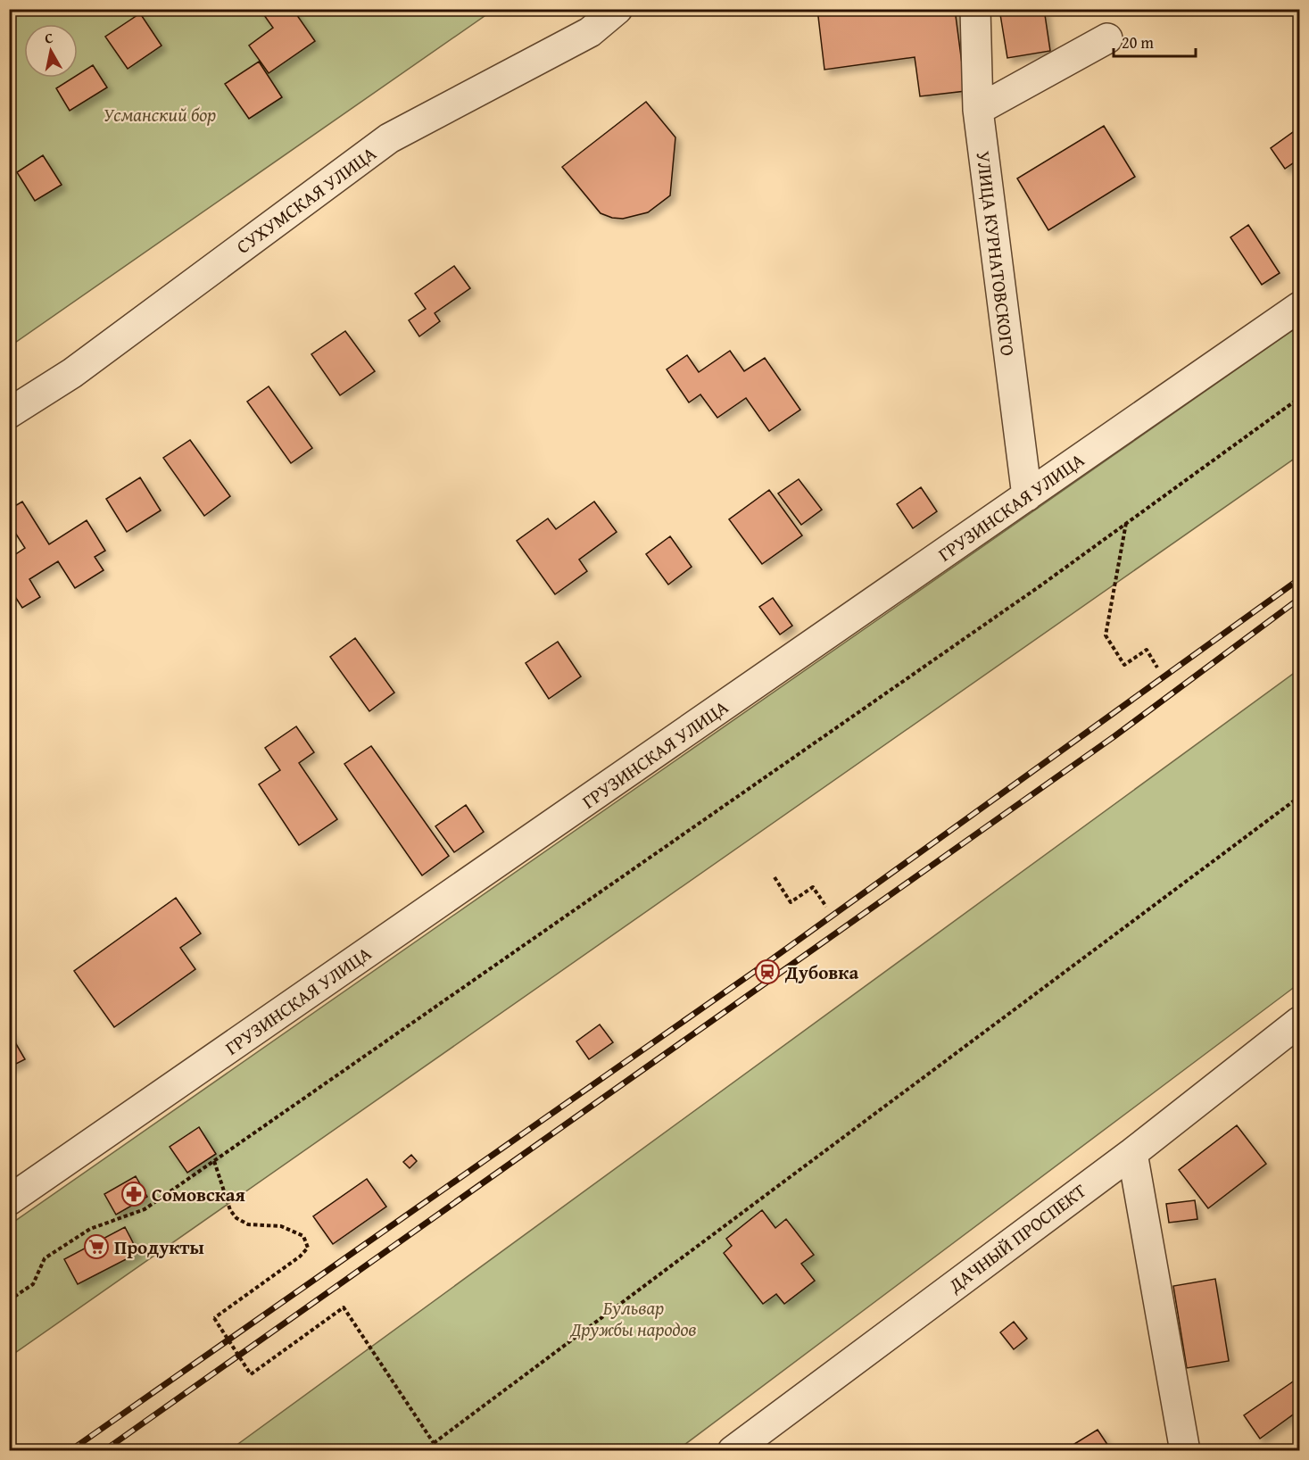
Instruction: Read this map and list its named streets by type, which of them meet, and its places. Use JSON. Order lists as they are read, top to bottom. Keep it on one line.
{"streets":{"street":["СУХУМСКАЯ УЛИЦА","УЛИЦА КУРНАТОВСКОГО","ГРУЗИНСКАЯ УЛИЦА","ДАЧНЫЙ ПРОСПЕКТ"]},"crossings":[["УЛИЦА КУРНАТОВСКОГО","ГРУЗИНСКАЯ УЛИЦА"]],"parks":["Усманский бор","Бульвар Дружбы народов"],"places":{"station":["Дубовка"],"pharmacy":["Сомовская"],"supermarket":["Продукты"]},"scale_bar":"20 m","north":"top"}
